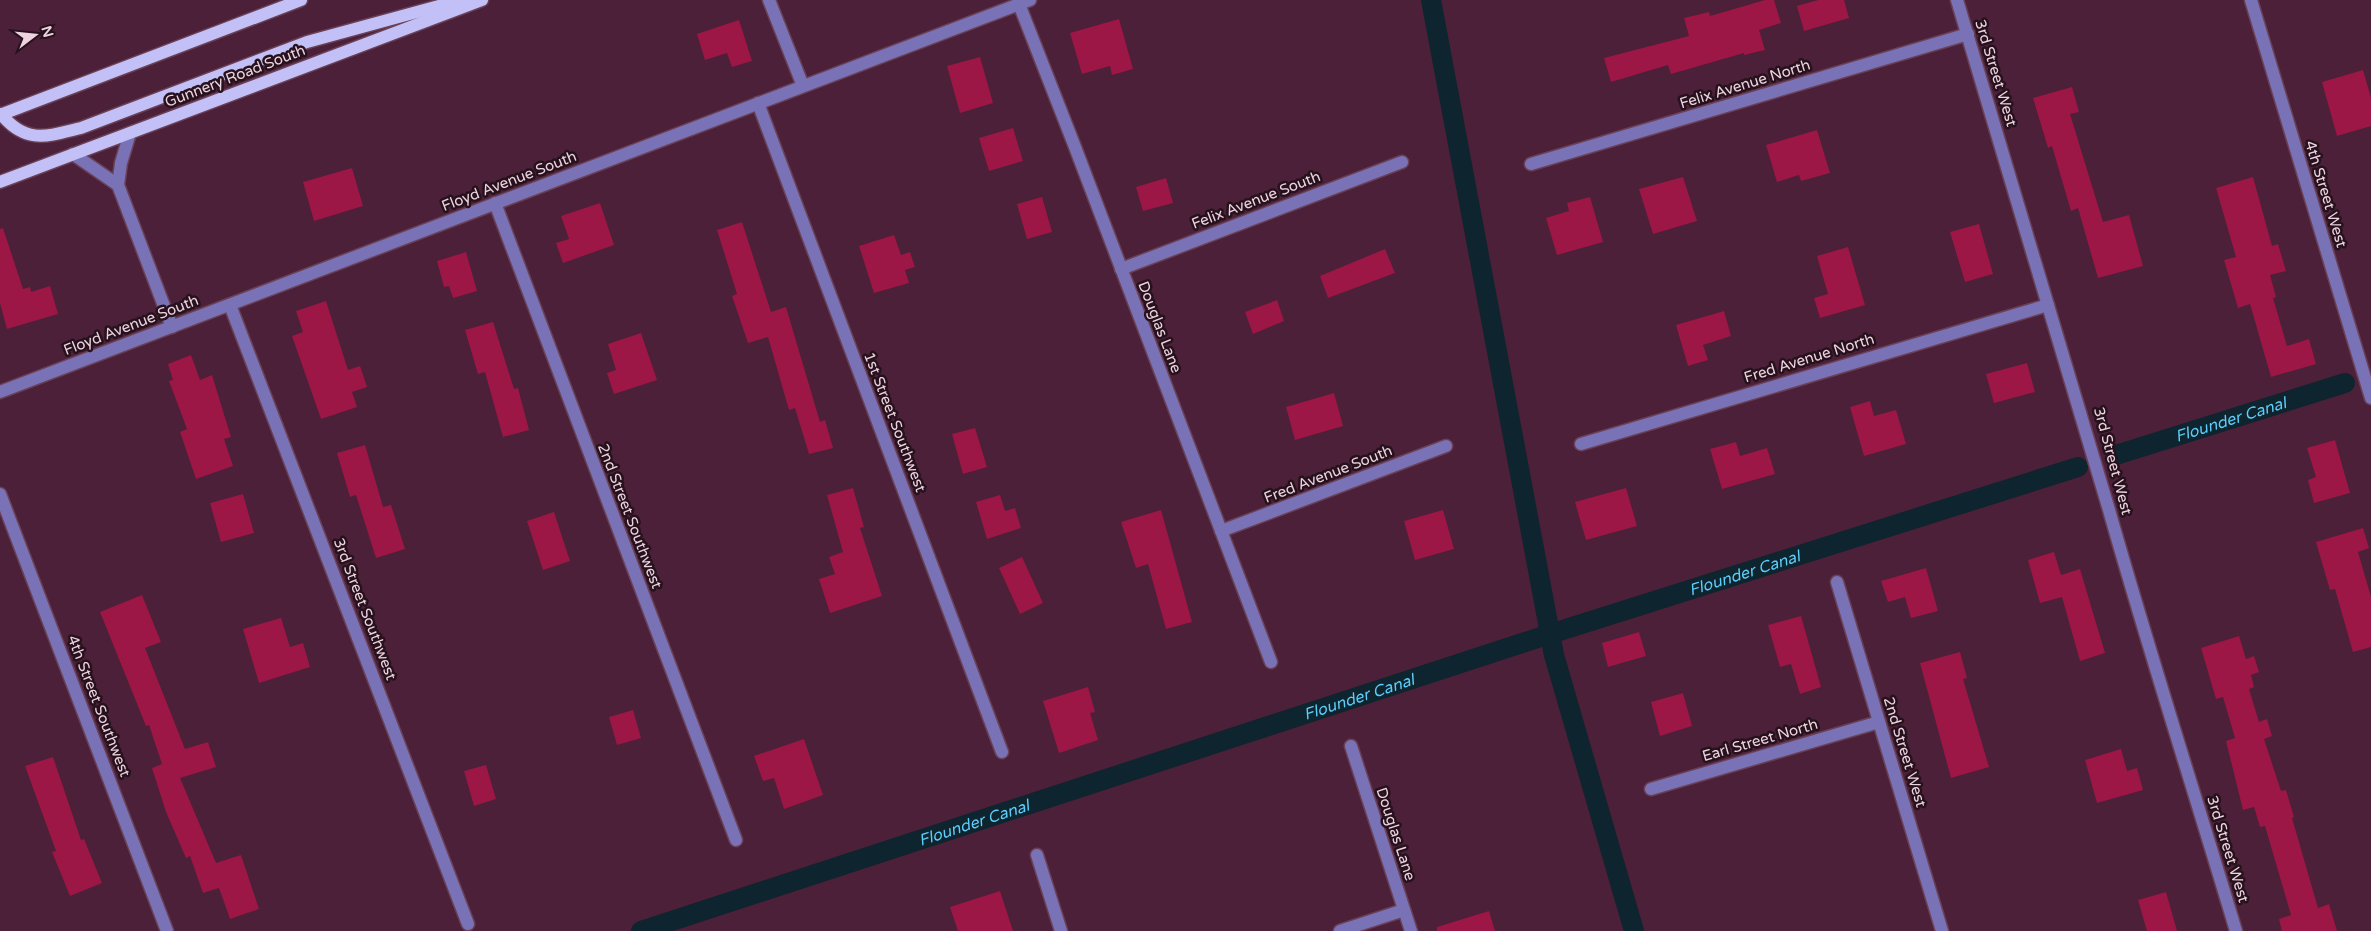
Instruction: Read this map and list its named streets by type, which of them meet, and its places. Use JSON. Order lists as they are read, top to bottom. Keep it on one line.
{"streets":{"main road":["Gunnery Road South"],"street":["3rd Street West","Felix Avenue North","Floyd Avenue South","4th Street West","Felix Avenue South","Douglas Lane","Fred Avenue North","1st Street Southwest","Fred Avenue South","2nd Street Southwest","3rd Street Southwest","4th Street Southwest","Earl Street North","2nd Street West"]},"crossings":[["3rd Street West","Felix Avenue North"],["3rd Street West","Fred Avenue North"],["Floyd Avenue South","Douglas Lane"],["Floyd Avenue South","1st Street Southwest"],["Floyd Avenue South","2nd Street Southwest"],["Floyd Avenue South","3rd Street Southwest"],["Felix Avenue South","Douglas Lane"],["Douglas Lane","Fred Avenue South"],["Earl Street North","2nd Street West"]],"water":["Flounder Canal"],"north":"right"}
